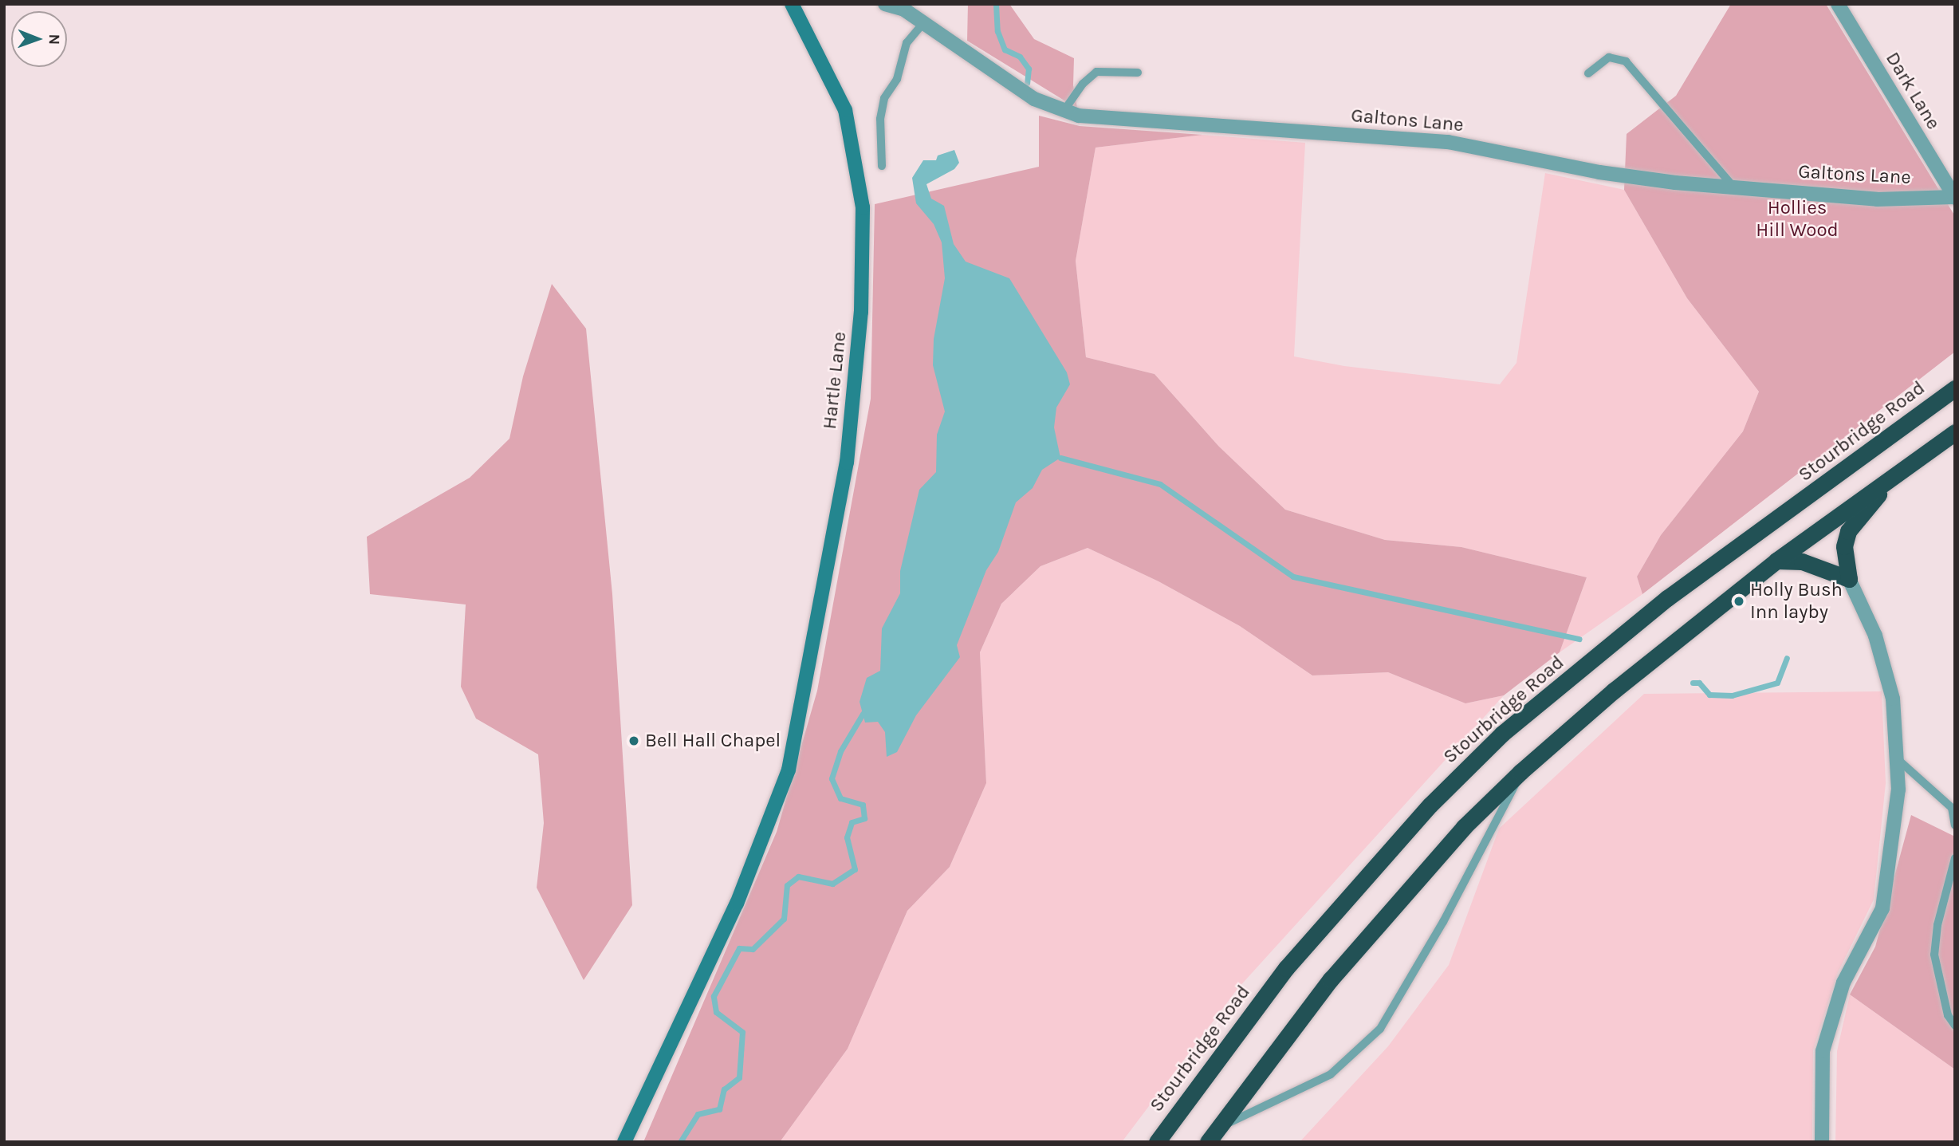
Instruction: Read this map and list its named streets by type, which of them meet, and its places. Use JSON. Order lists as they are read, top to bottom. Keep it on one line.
{"streets":{"highway":["Stourbridge Road"],"main road":["Hartle Lane"],"street":["Dark Lane","Galtons Lane"]},"crossings":[["Dark Lane","Galtons Lane"]],"parks":["Hollies Hill Wood"],"places":["Holly Bush Inn layby","Bell Hall Chapel"],"north":"right"}
